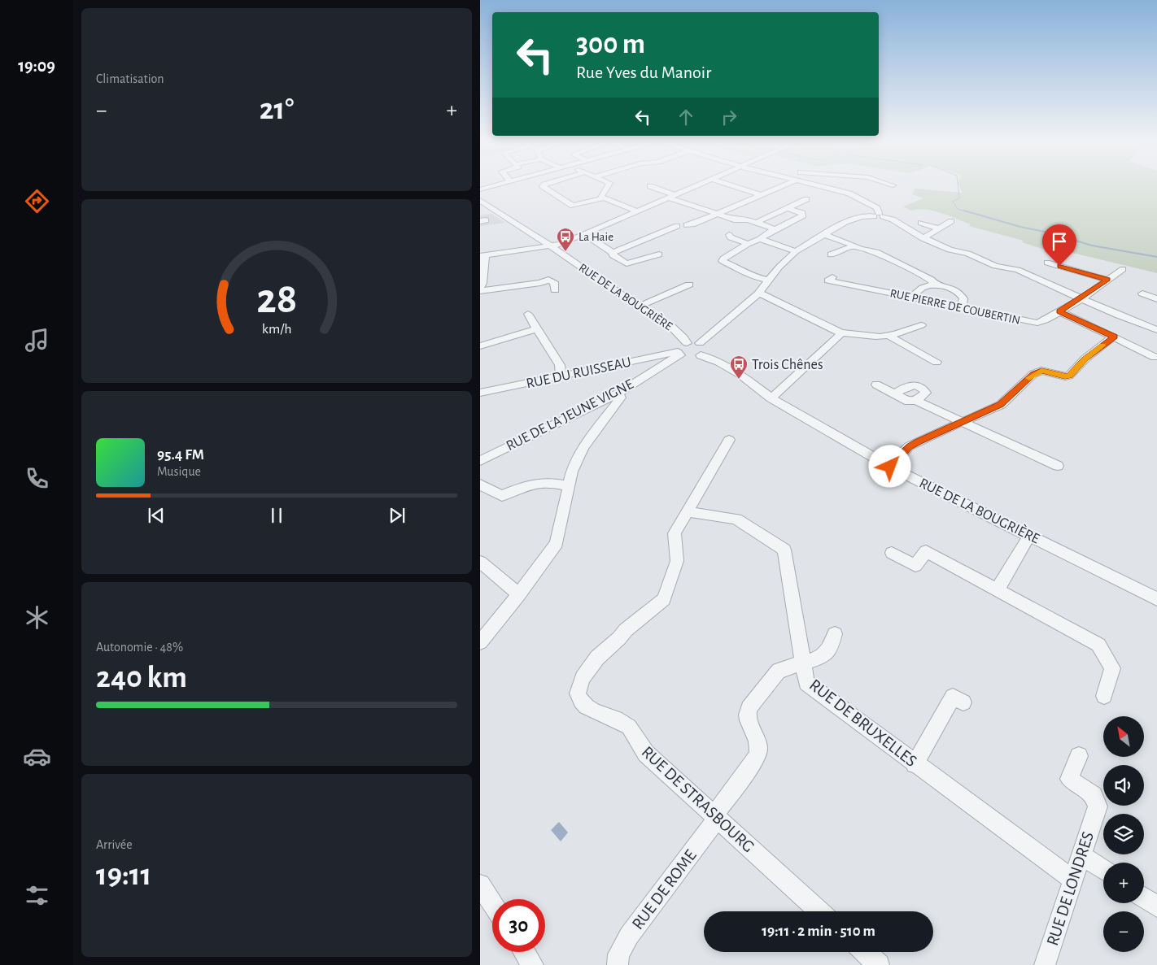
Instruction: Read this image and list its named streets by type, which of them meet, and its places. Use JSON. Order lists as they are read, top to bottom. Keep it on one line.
{"streets":{"street":["RUE DE LA BOUGRIÈRE","RUE PIERRE DE COUBERTIN","RUE DU RUISSEAU","RUE DE LA JEUNE VIGNE","RUE DE BRUXELLES","RUE DE STRASBOURG","RUE DE LONDRES","RUE DE ROME"]},"crossings":[["RUE DE LA BOUGRIÈRE","RUE DU RUISSEAU"],["RUE DU RUISSEAU","RUE DE LA JEUNE VIGNE"],["RUE DE BRUXELLES","RUE DE STRASBOURG"],["RUE DE BRUXELLES","RUE DE LONDRES"],["RUE DE BRUXELLES","RUE DE ROME"],["RUE DE STRASBOURG","RUE DE ROME"]],"places":{"bus stop":["La Haie","Trois Chênes"]},"north":"top left","page":{"tabs":"19:09","tile":["Climatisation",["Autonomie · 48%","240 km"],["Arrivée","19:11"]],"turn":["300 m","Rue Yves du Manoir"],"heat":["−","21°","+"],"song":["95.4 FM","Musique"],"map_buttons":["+","−"],"limit":"30","trip":"19:11 · 2 min · 510 m","gauge":["28","km/h"]}}
